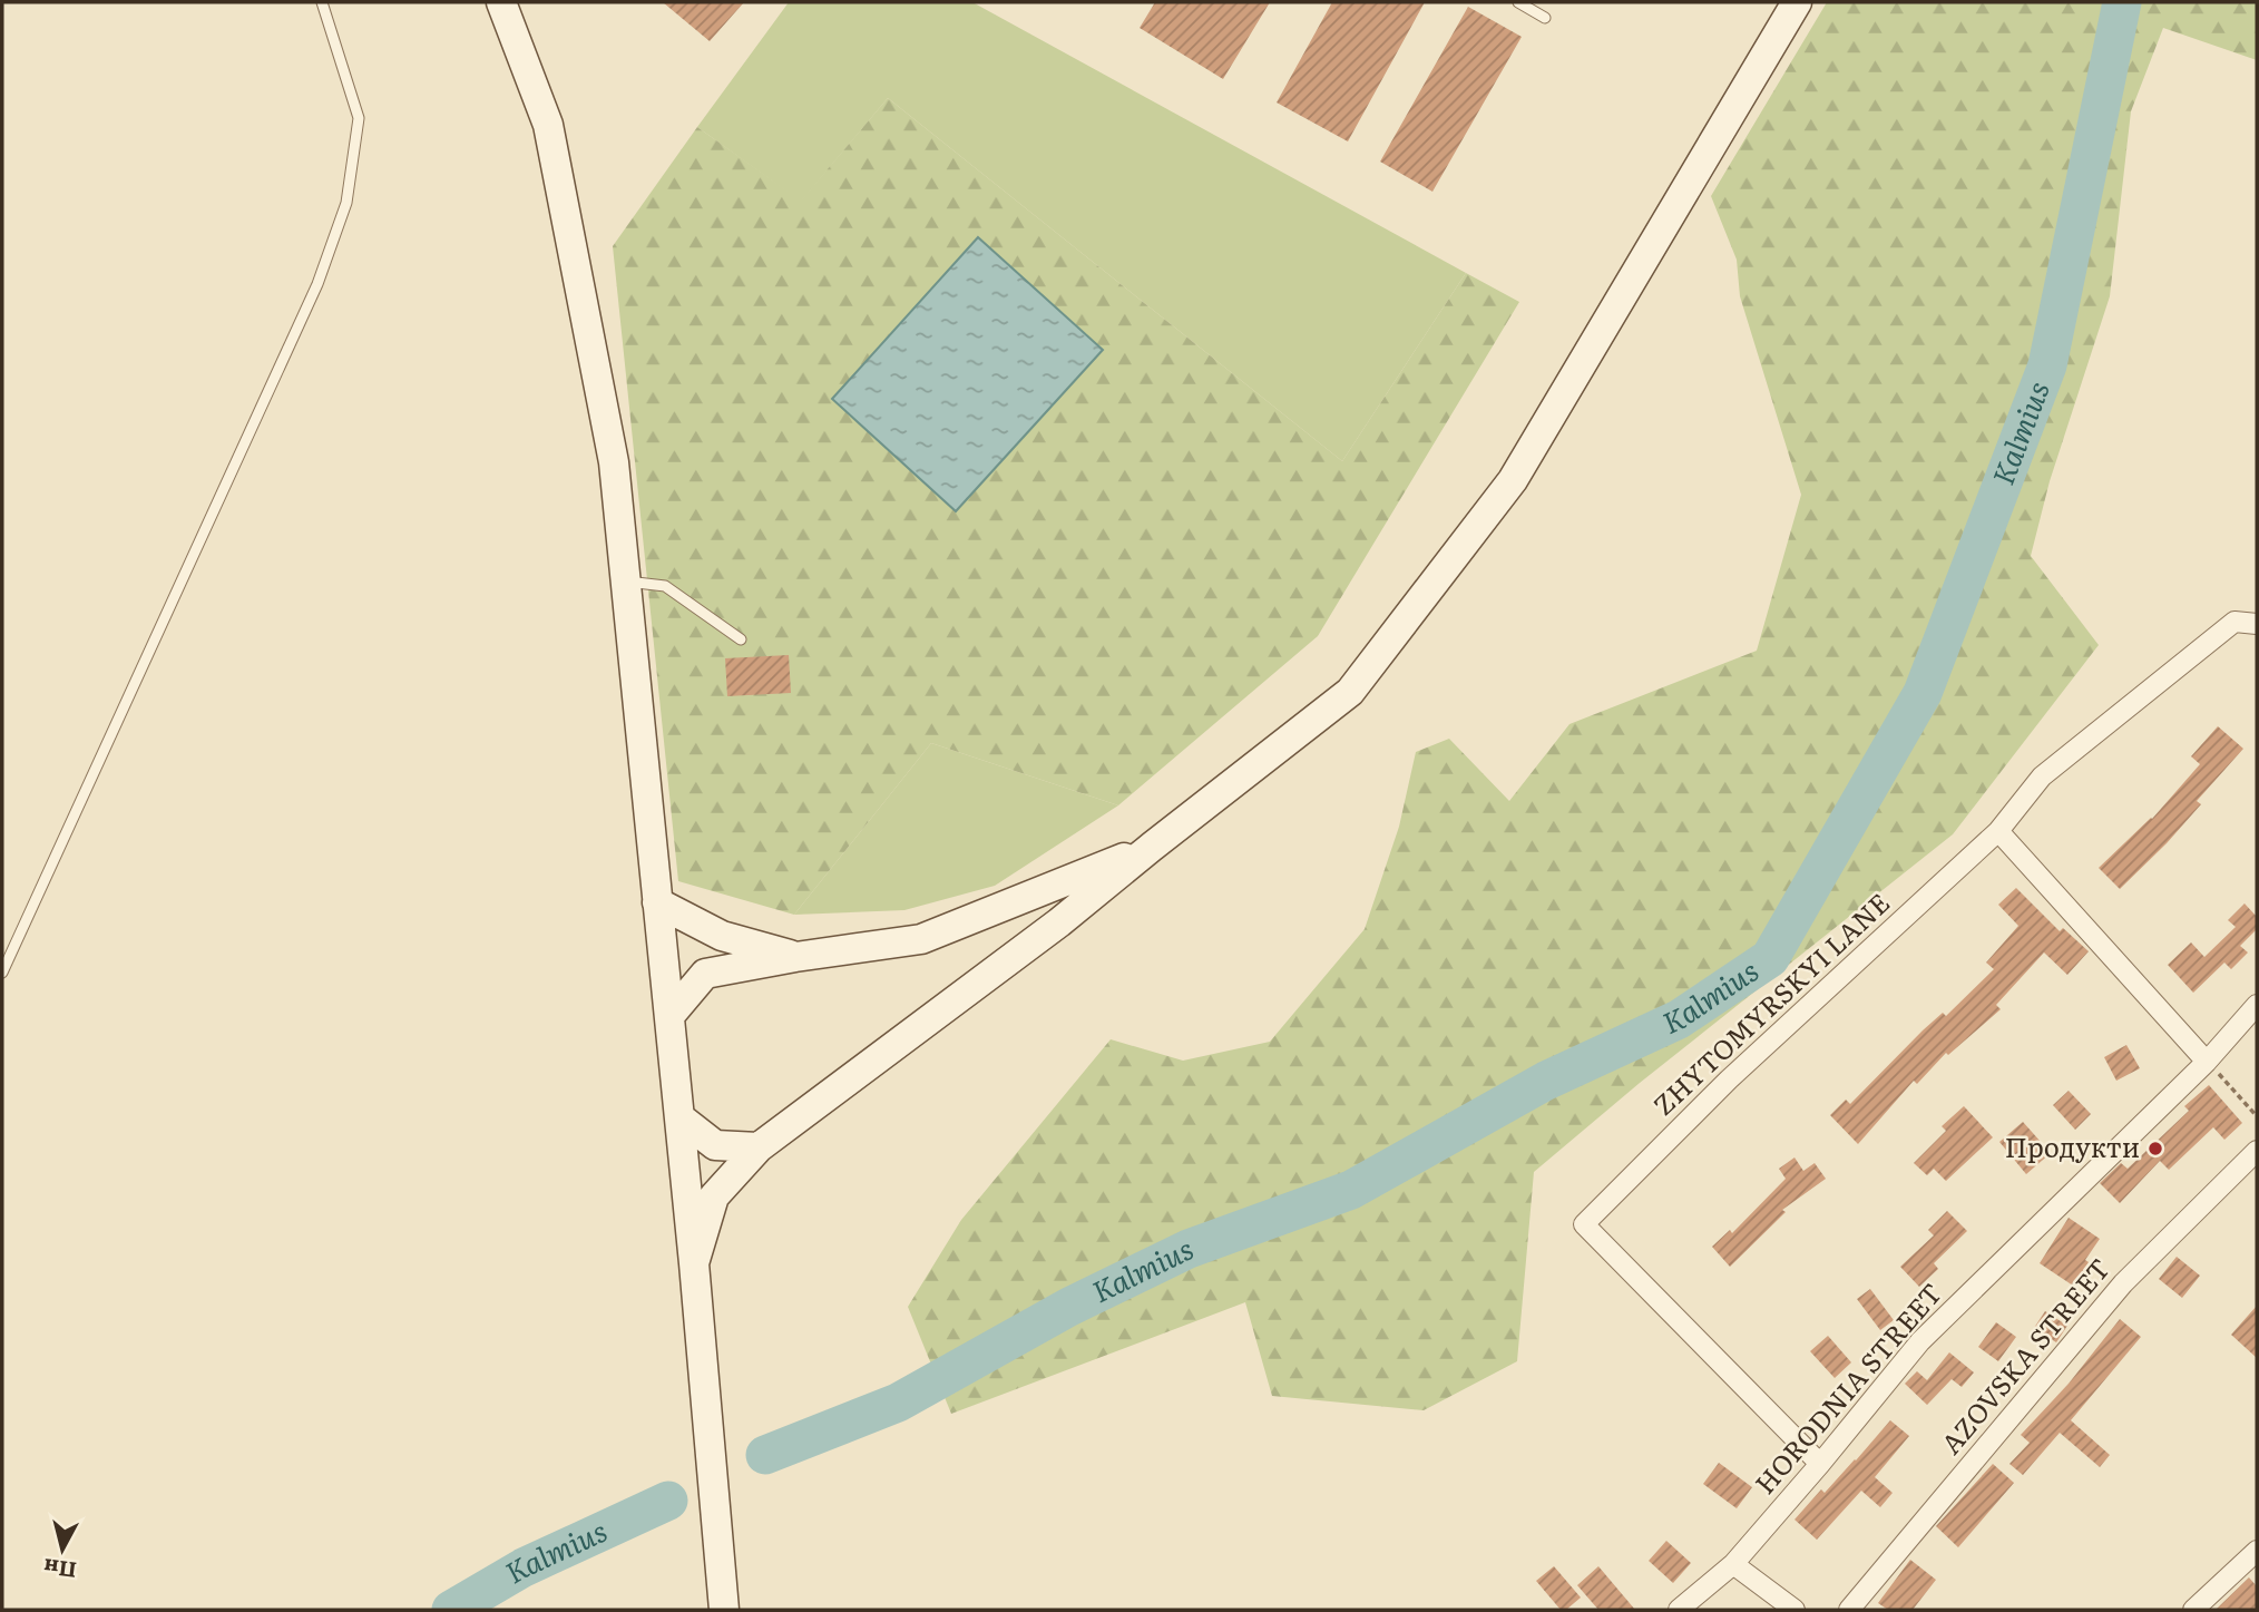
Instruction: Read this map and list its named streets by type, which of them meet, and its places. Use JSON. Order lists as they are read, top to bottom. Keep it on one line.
{"streets":{"street":["ZHYTOMYRSKYI LANE","AZOVSKA STREET","HORODNIA STREET"]},"crossings":[["ZHYTOMYRSKYI LANE","HORODNIA STREET"]],"water":["Kalmius"],"places":["Продукти"],"north":"bottom"}
